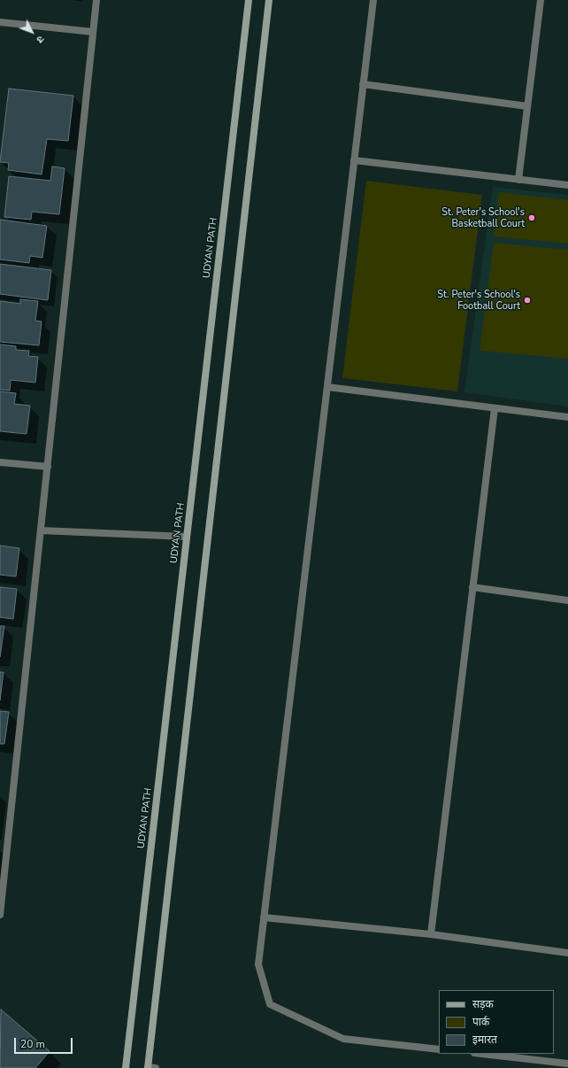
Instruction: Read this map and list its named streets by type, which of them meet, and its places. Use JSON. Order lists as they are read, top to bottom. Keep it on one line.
{"streets":{"main road":["UDYAN PATH"]},"places":["St. Peter's School's Basketball Court","St. Peter's School's Football Court"],"legend":["सड़क","पार्क","इमारत"],"scale_bar":"20 m","north":"bottom right"}
